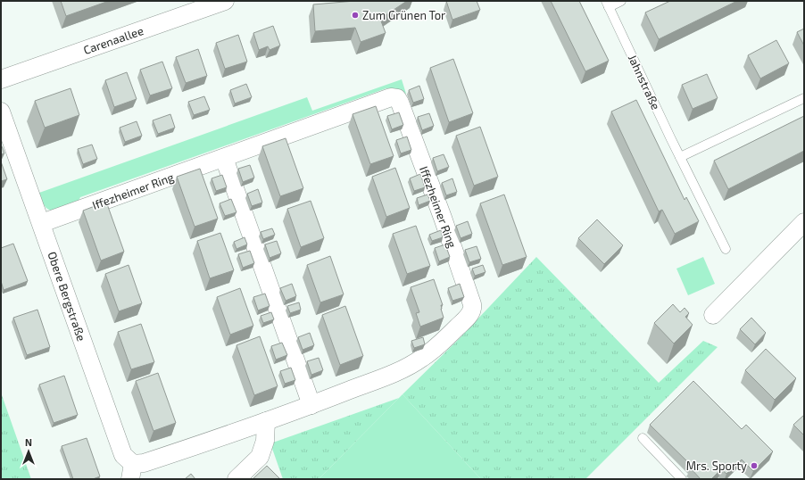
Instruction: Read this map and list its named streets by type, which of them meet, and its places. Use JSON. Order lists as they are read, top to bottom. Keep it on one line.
{"streets":{"street":["Carenaallee","Iffezheimer Ring","Obere Bergstraße"],"lane":["Jahnstraße"]},"crossings":[["Iffezheimer Ring","Obere Bergstraße"]],"places":["Zum Grünen Tor","Mrs. Sporty"],"north":"top"}
